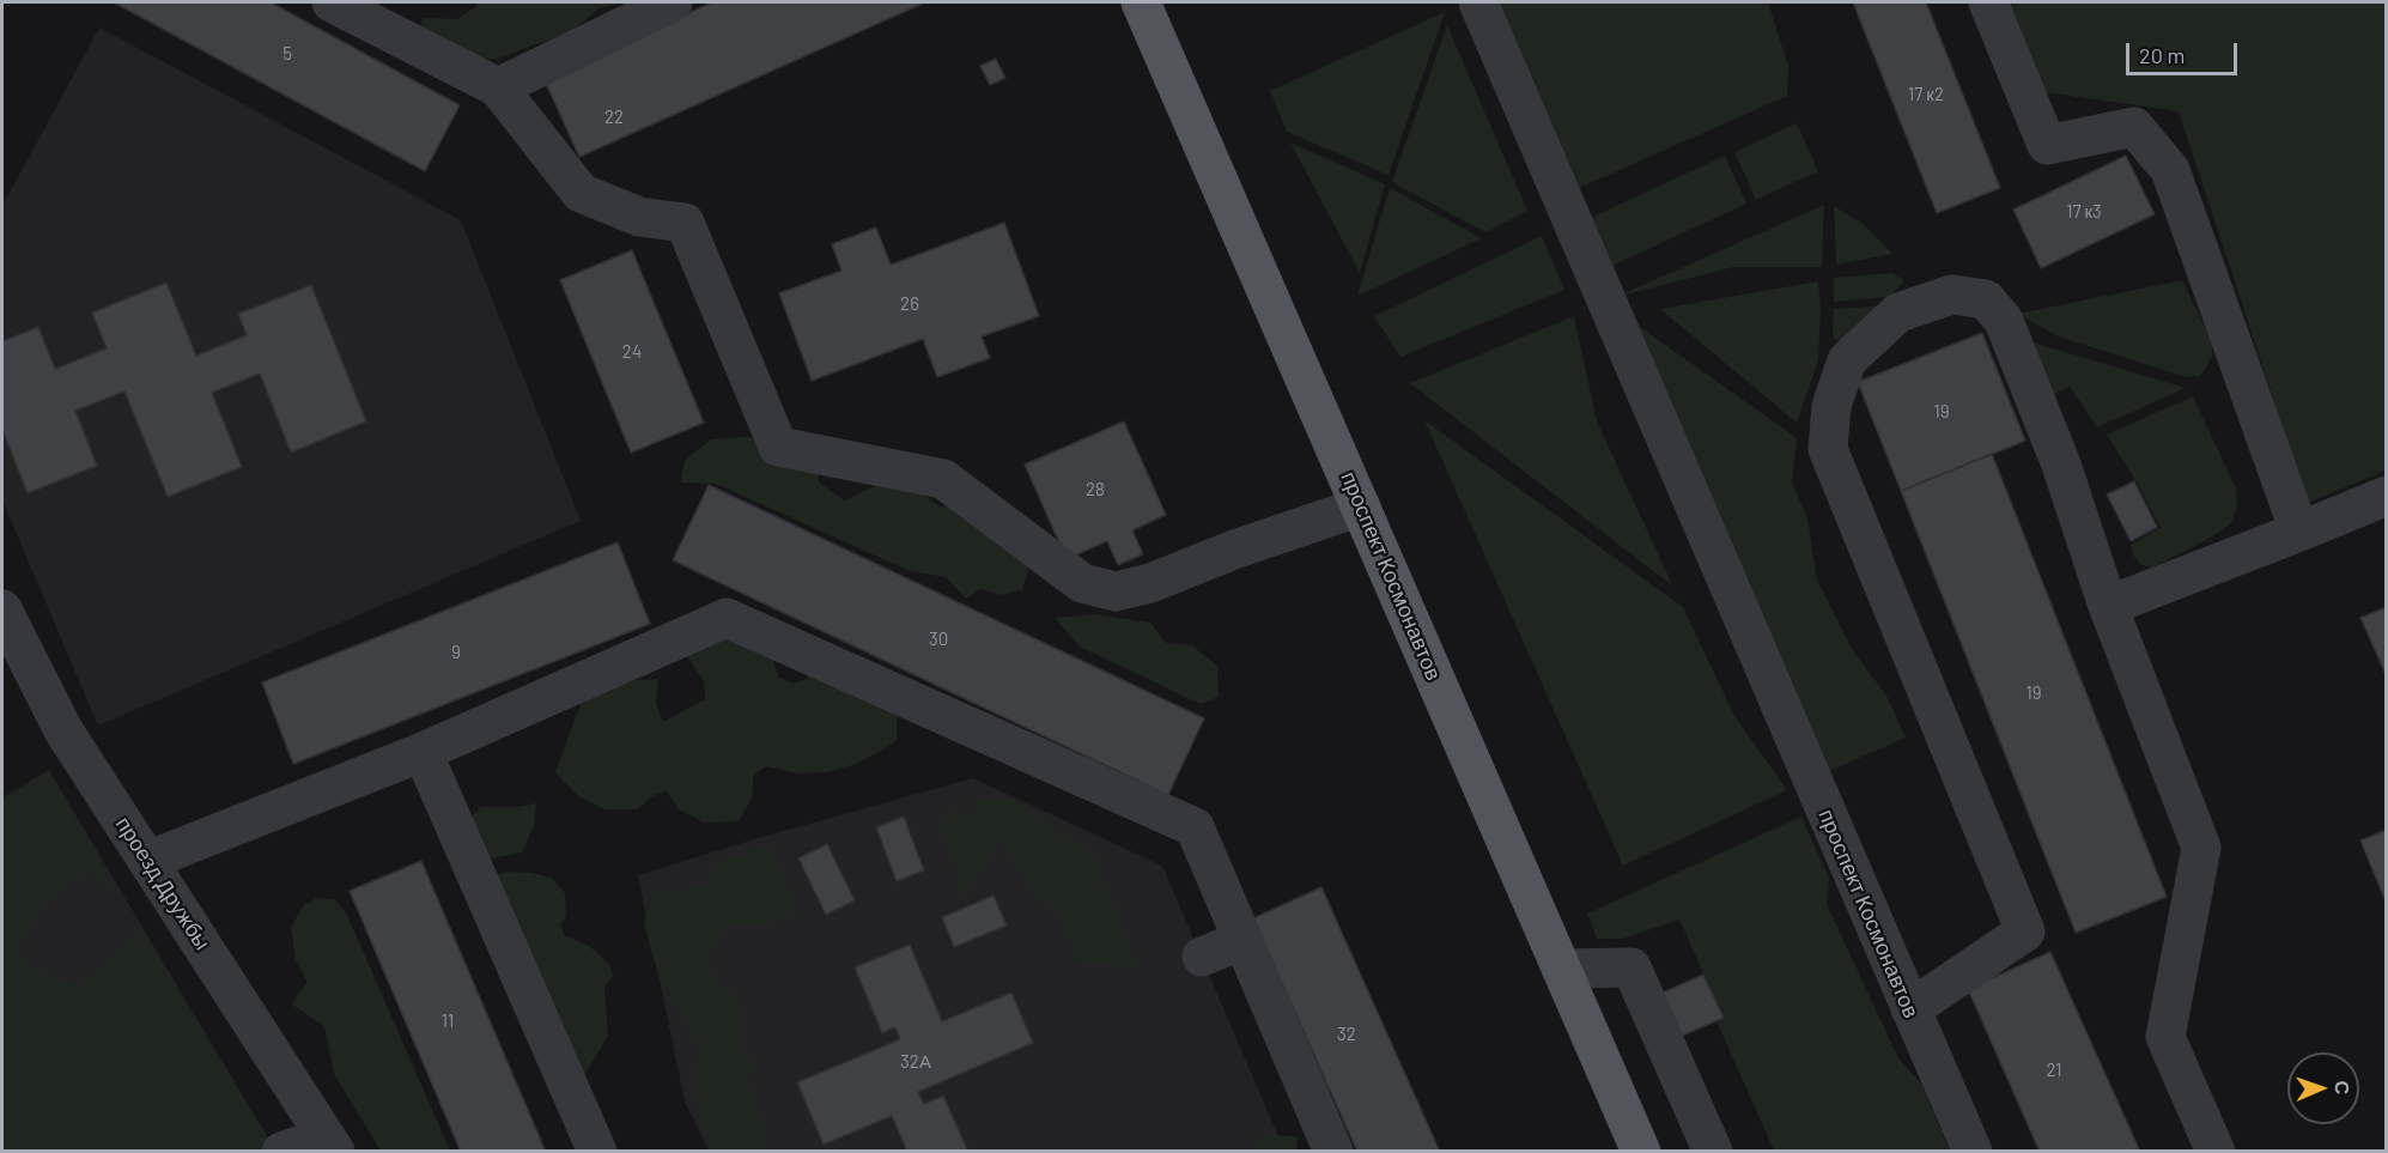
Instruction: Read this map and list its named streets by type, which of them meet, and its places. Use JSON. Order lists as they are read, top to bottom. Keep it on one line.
{"streets":{"main road":["проспект Космонавтов"],"street":["проезд Дружбы"]},"house_numbers":["5","17 к2","22","17 к3","26","24","19","28","30","9","19","11","32","32А","21"],"scale_bar":"20 m","north":"right"}
